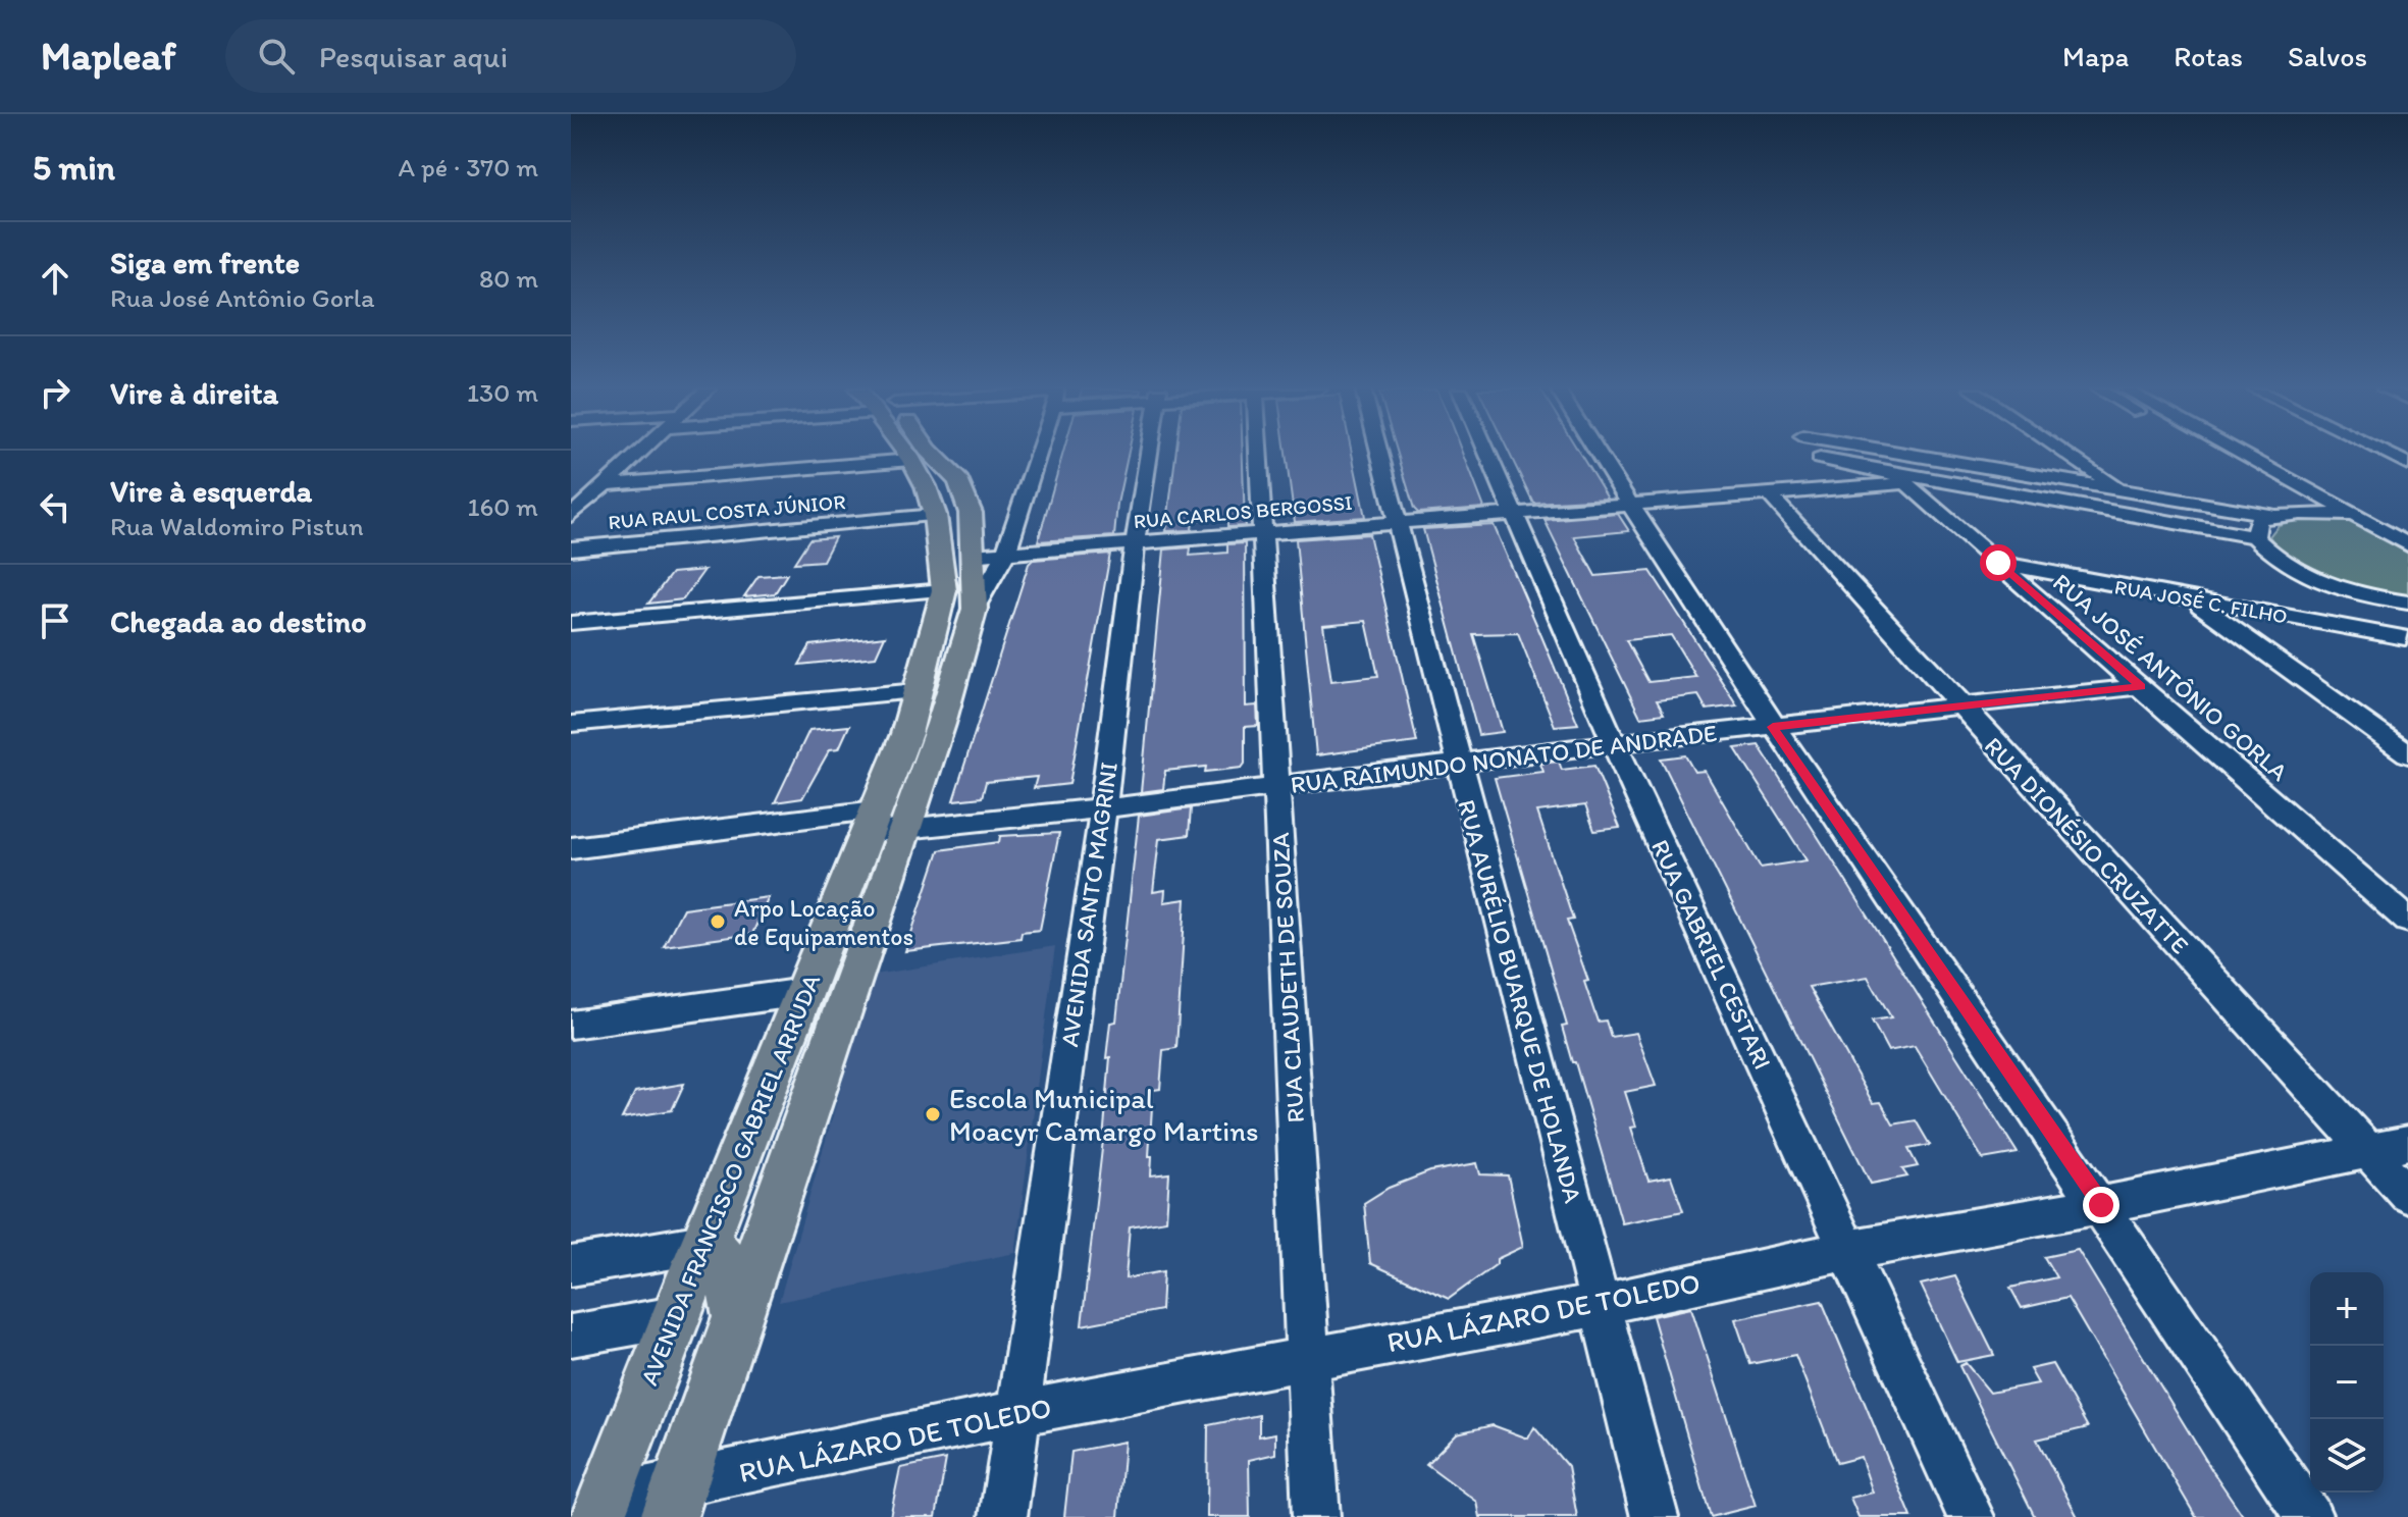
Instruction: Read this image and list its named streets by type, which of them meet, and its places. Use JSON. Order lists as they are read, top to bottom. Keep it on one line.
{"streets":{"main road":["AVENIDA FRANCISCO GABRIEL ARRUDA"],"street":["RUA RAUL COSTA JÚNIOR","RUA CARLOS BERGOSSI","RUA JOSÉ C. FILHO","RUA JOSÉ ANTÔNIO GORLA","RUA RAIMUNDO NONATO DE ANDRADE","RUA DIONÉSIO CRUZATTE","AVENIDA SANTO MAGRINI","RUA GABRIEL CESTARI","RUA CLAUDETH DE SOUZA","RUA AURÉLIO BUARQUE DE HOLANDA","RUA LÁZARO DE TOLEDO"]},"crossings":[["RUA RAUL COSTA JÚNIOR","AVENIDA FRANCISCO GABRIEL ARRUDA"],["RUA CARLOS BERGOSSI","RUA JOSÉ ANTÔNIO GORLA"],["RUA CARLOS BERGOSSI","RUA DIONÉSIO CRUZATTE"],["RUA CARLOS BERGOSSI","AVENIDA SANTO MAGRINI"],["RUA CARLOS BERGOSSI","RUA GABRIEL CESTARI"],["RUA CARLOS BERGOSSI","RUA CLAUDETH DE SOUZA"],["RUA CARLOS BERGOSSI","RUA AURÉLIO BUARQUE DE HOLANDA"],["RUA CARLOS BERGOSSI","AVENIDA FRANCISCO GABRIEL ARRUDA"],["RUA JOSÉ C. FILHO","RUA JOSÉ ANTÔNIO GORLA"],["RUA JOSÉ ANTÔNIO GORLA","RUA RAIMUNDO NONATO DE ANDRADE"],["RUA RAIMUNDO NONATO DE ANDRADE","RUA DIONÉSIO CRUZATTE"],["RUA RAIMUNDO NONATO DE ANDRADE","AVENIDA SANTO MAGRINI"],["RUA RAIMUNDO NONATO DE ANDRADE","RUA GABRIEL CESTARI"],["RUA RAIMUNDO NONATO DE ANDRADE","RUA CLAUDETH DE SOUZA"],["RUA RAIMUNDO NONATO DE ANDRADE","RUA AURÉLIO BUARQUE DE HOLANDA"],["RUA RAIMUNDO NONATO DE ANDRADE","AVENIDA FRANCISCO GABRIEL ARRUDA"],["RUA DIONÉSIO CRUZATTE","RUA LÁZARO DE TOLEDO"],["AVENIDA SANTO MAGRINI","RUA LÁZARO DE TOLEDO"],["RUA GABRIEL CESTARI","RUA LÁZARO DE TOLEDO"],["RUA CLAUDETH DE SOUZA","RUA LÁZARO DE TOLEDO"],["RUA AURÉLIO BUARQUE DE HOLANDA","RUA LÁZARO DE TOLEDO"],["AVENIDA FRANCISCO GABRIEL ARRUDA","RUA LÁZARO DE TOLEDO"]],"places":["Arpo Locação de Equipamentos","Escola Municipal Moacyr Camargo Martins"],"page":{"header":"Mapleaf","search":"Pesquisar aqui","nav":["Mapa","Rotas","Salvos"],"heading":["5 min","A pé · 370 m"],"list":[["Siga em frente","Rua José Antônio Gorla","80 m"],["Vire à direita","130 m"],["Vire à esquerda","Rua Waldomiro Pistun","160 m"],"Chegada ao destino"],"map_buttons":["+","−"]}}
